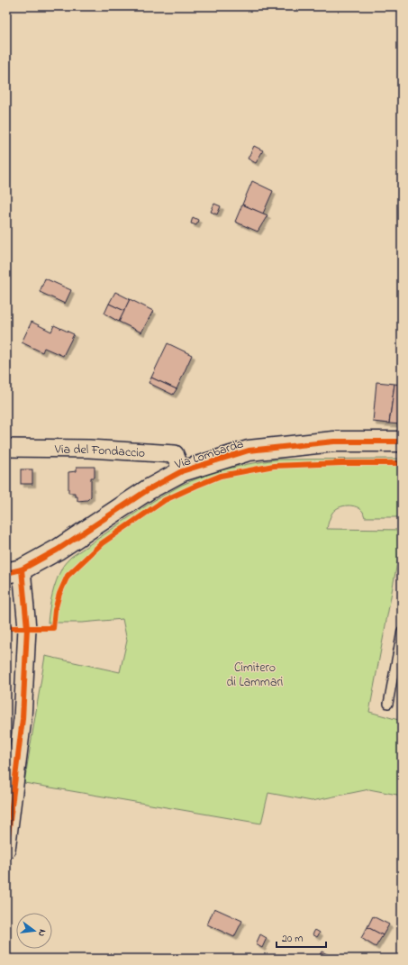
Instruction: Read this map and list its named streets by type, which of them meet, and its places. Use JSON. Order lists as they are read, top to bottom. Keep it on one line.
{"streets":{"street":["Via del Fondaccio","Via Lombarda"]},"crossings":[["Via del Fondaccio","Via Lombarda"]],"parks":["Cimitero di Lammari"],"scale_bar":"20 m","north":"right"}
